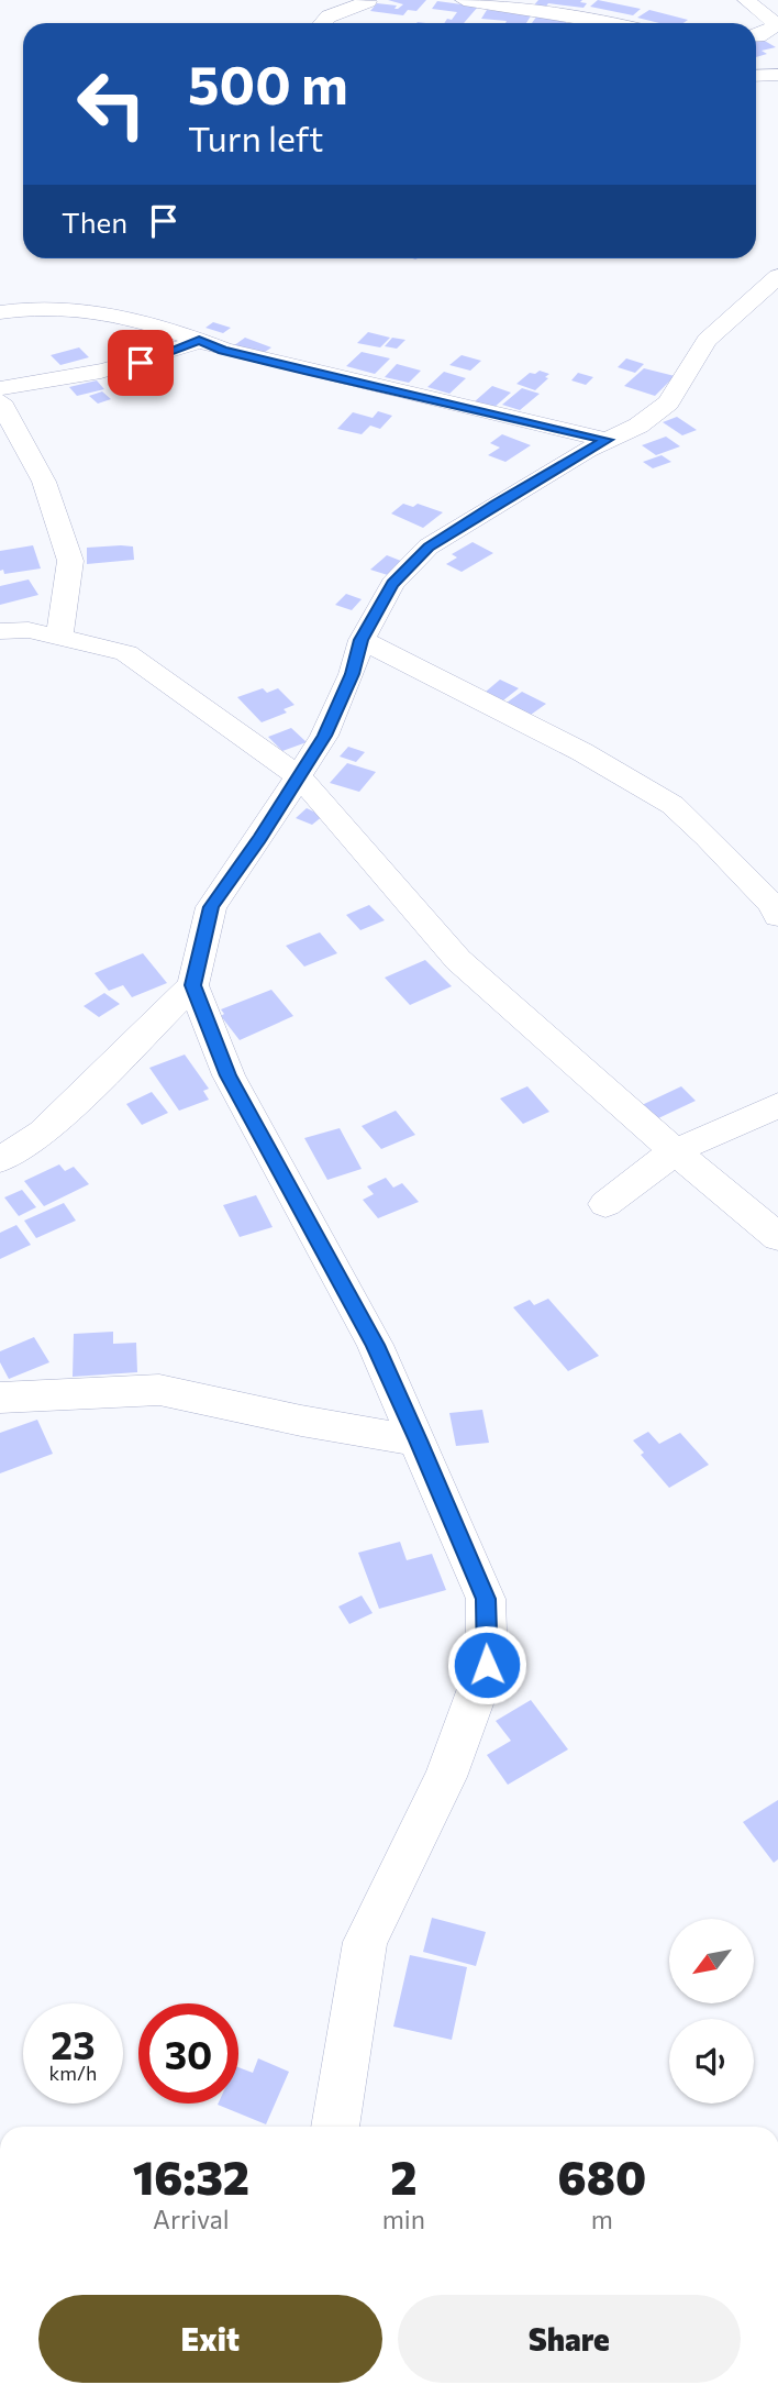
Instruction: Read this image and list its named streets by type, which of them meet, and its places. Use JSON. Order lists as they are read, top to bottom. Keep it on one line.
{"north":"bottom left","page":{"turn":["500 m","Turn left"],"then":"Then","speed":"23 km/h","limit":"30","eta":["16:32","Arrival","2","min","680","m"],"buttons":["Exit","Share"]}}
